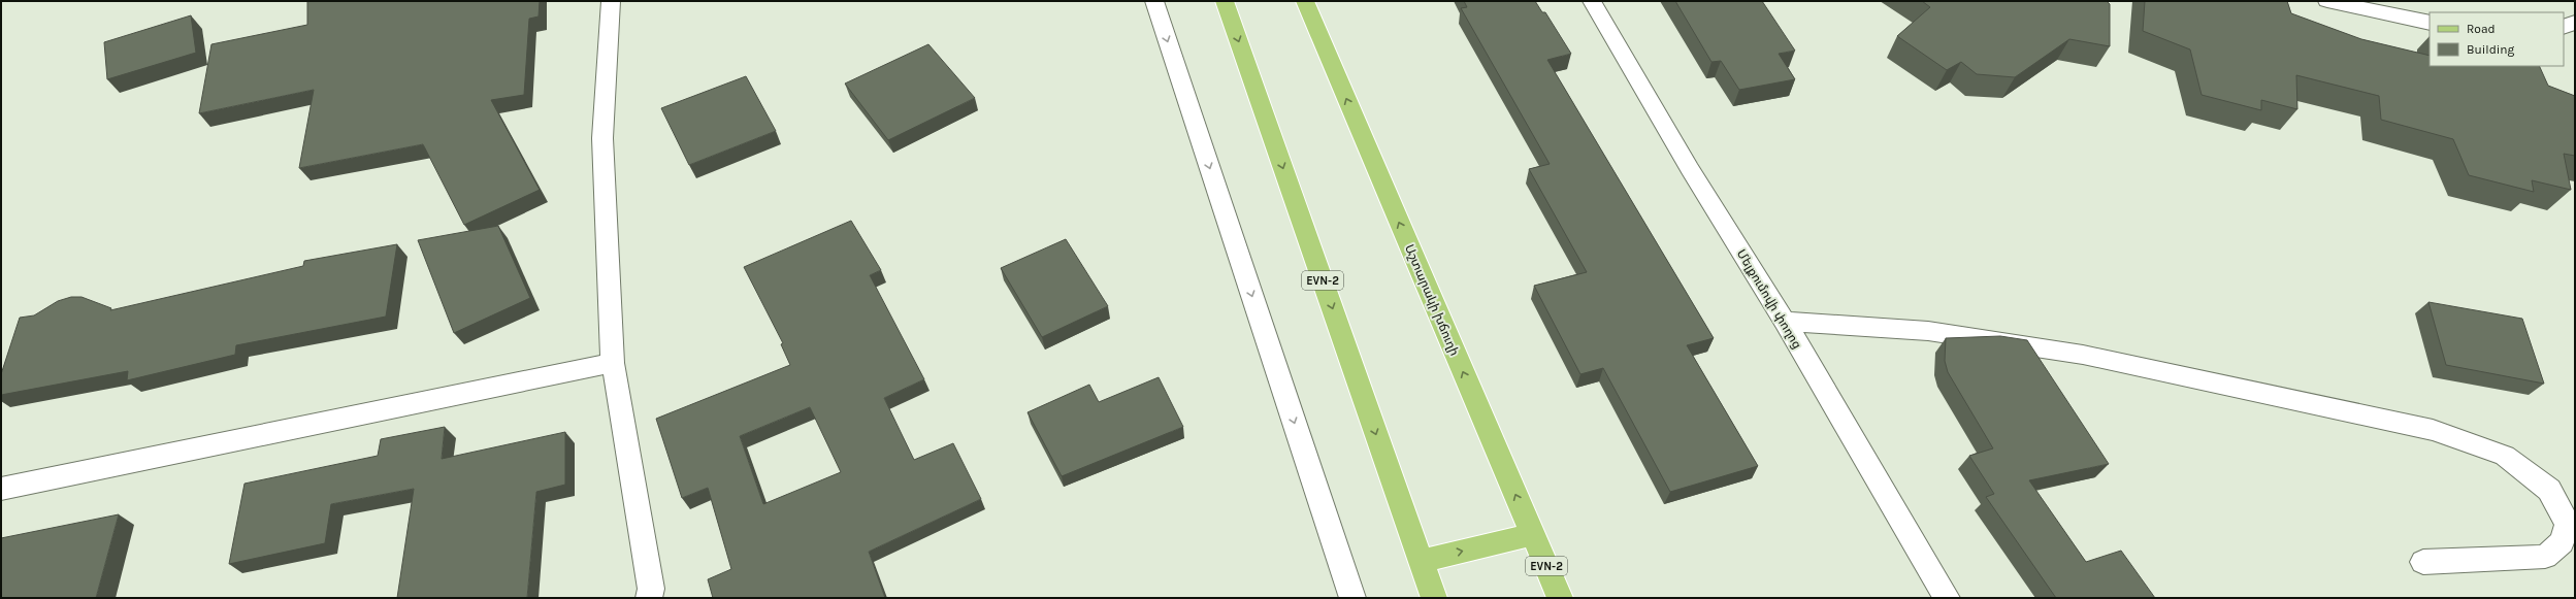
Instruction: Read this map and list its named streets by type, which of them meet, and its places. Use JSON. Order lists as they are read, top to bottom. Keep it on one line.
{"streets":{"main road":["EVN-2","Աշտարակի խճուղի"],"street":["Մելքումովի փողոց"]},"legend":["Road","Building"]}
